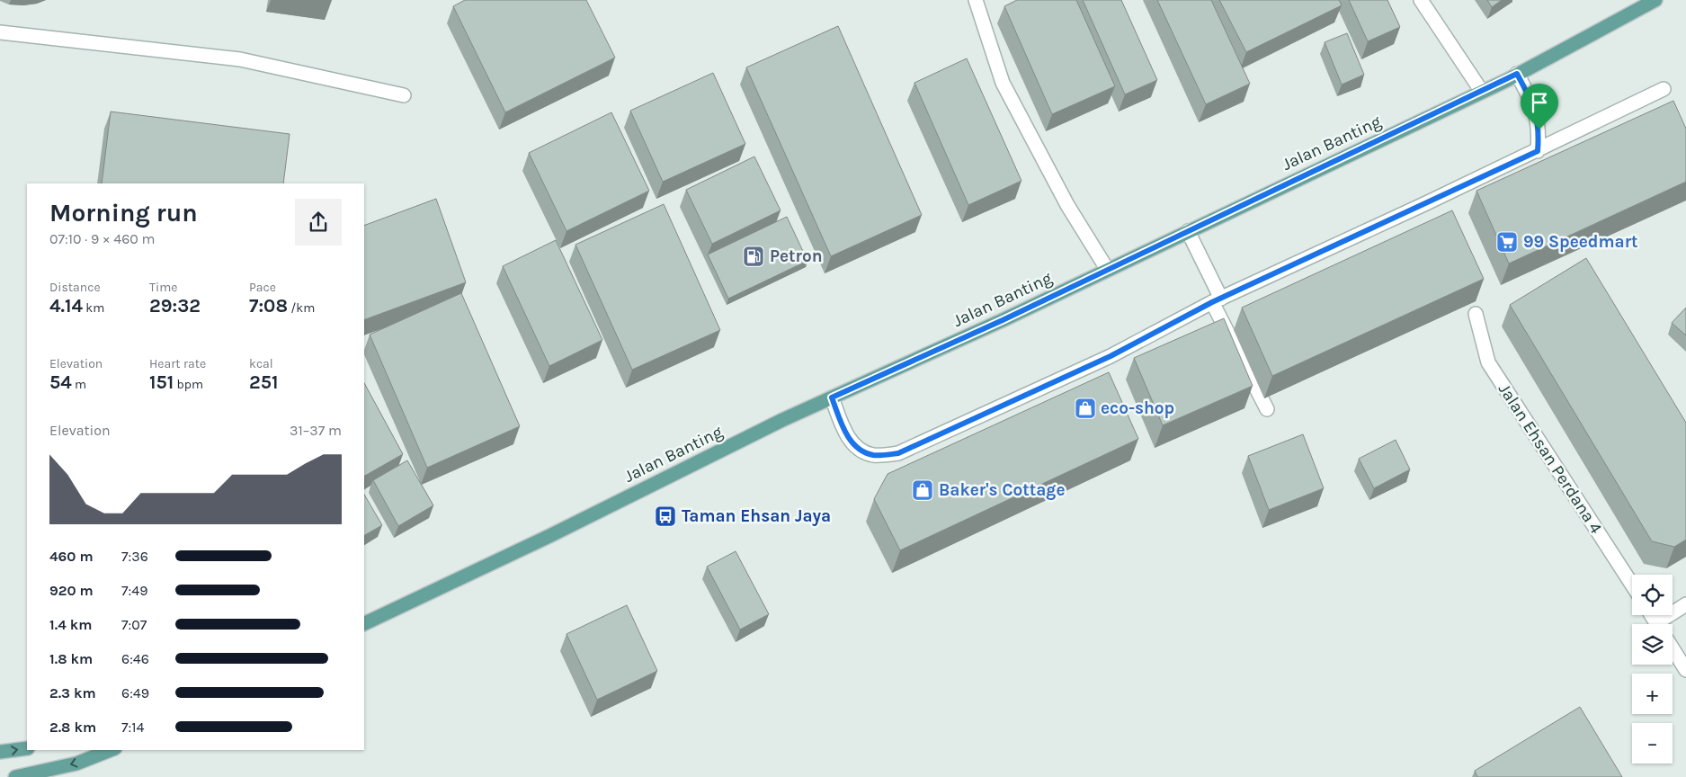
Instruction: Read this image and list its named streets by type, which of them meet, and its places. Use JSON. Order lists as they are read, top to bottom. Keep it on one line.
{"streets":{"main road":["Jalan Banting"],"lane":["Jalan Ehsan Perdana 4"]},"places":{"supermarket":["99 Speedmart"],"fuel station":["Petron"],"shop":["eco-shop","Baker's Cottage"],"bus stop":["Taman Ehsan Jaya"]},"page":{"heading":["Morning run","07:10 · 9 × 460 m"],"stats":[["Distance","4.14 km"],["Time","29:32"],["Pace","7:08 /km"],["Elevation","54 m"],["Heart rate","151 bpm"],["kcal","251"]],"chart":["Elevation","31–37 m"],"list":[{"name":"460 m","note":"7:36"},{"name":"920 m","note":"7:49"},{"name":"1.4 km","note":"7:07"},{"name":"1.8 km","note":"6:46"},{"name":"2.3 km","note":"6:49"},{"name":"2.8 km","note":"7:14"}],"map_buttons":["+","−"]}}
